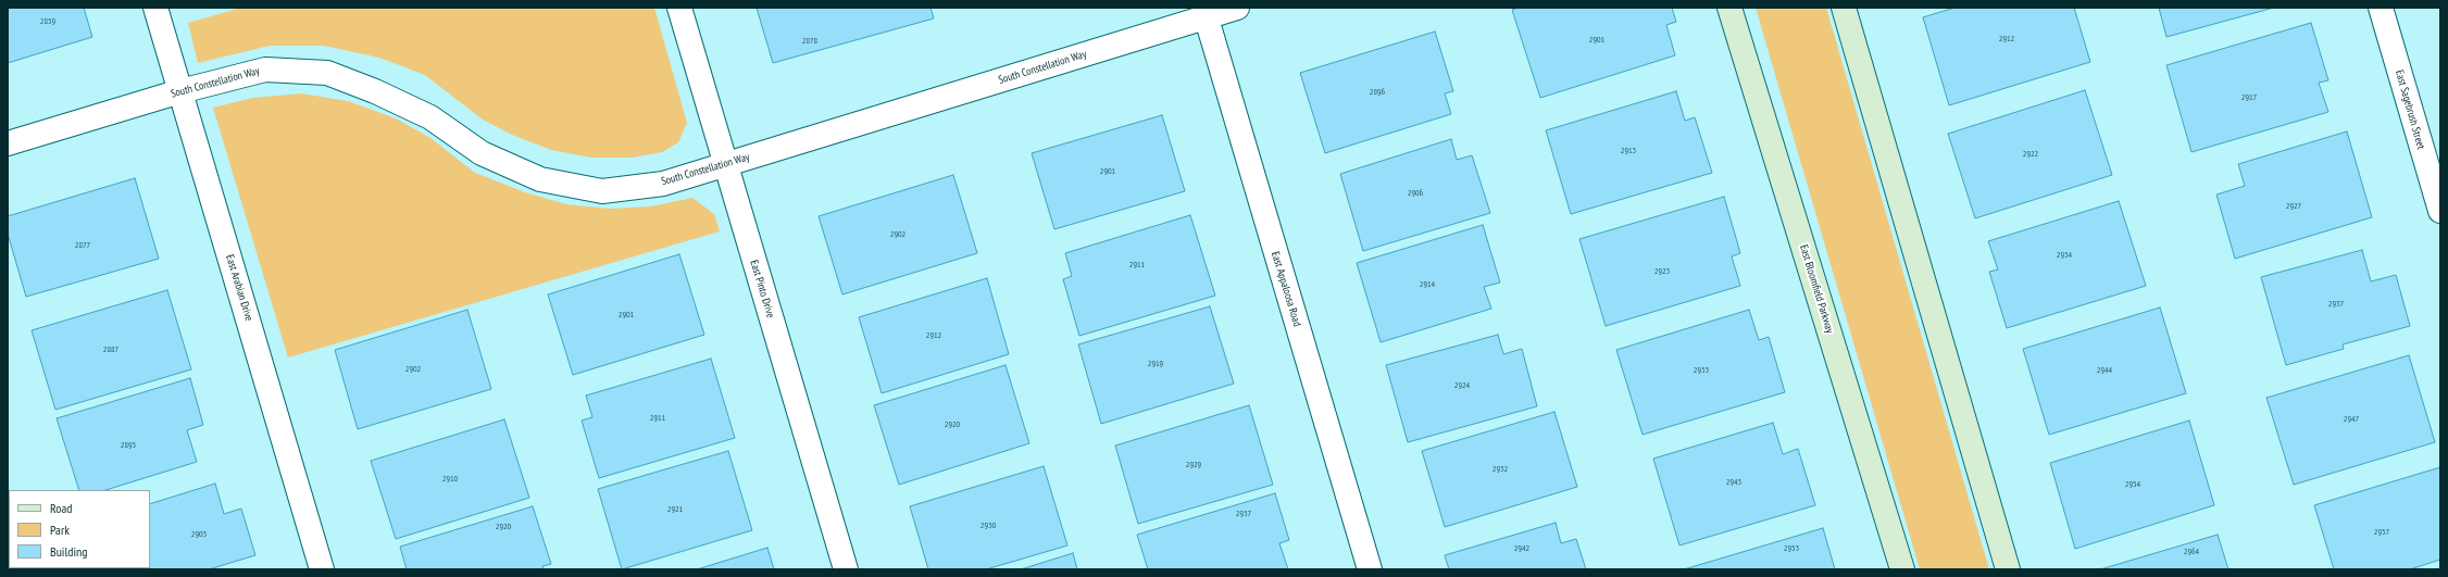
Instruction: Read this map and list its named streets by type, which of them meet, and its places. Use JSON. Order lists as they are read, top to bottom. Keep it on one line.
{"streets":{"street":["South Constellation Way","East Sagebrush Street","East Arabian Drive","East Pinto Drive","East Appaloosa Road","East Bloomfield Parkway"]},"crossings":[["South Constellation Way","East Arabian Drive"],["South Constellation Way","East Pinto Drive"],["South Constellation Way","East Appaloosa Road"]],"house_numbers":["2859","2912","2901","2878","2896","2917","2913","2922","2901","2906","2927","2902","2877","2934","2911","2923","2914","2937","2901","2912","2887","2919","2902","2933","2944","2924","2911","2947","2920","2895","2929","2932","2910","2943","2954","2921","2937","2930","2920","2957","2903","2942","2953","2964"],"legend":["Road","Park","Building"]}
